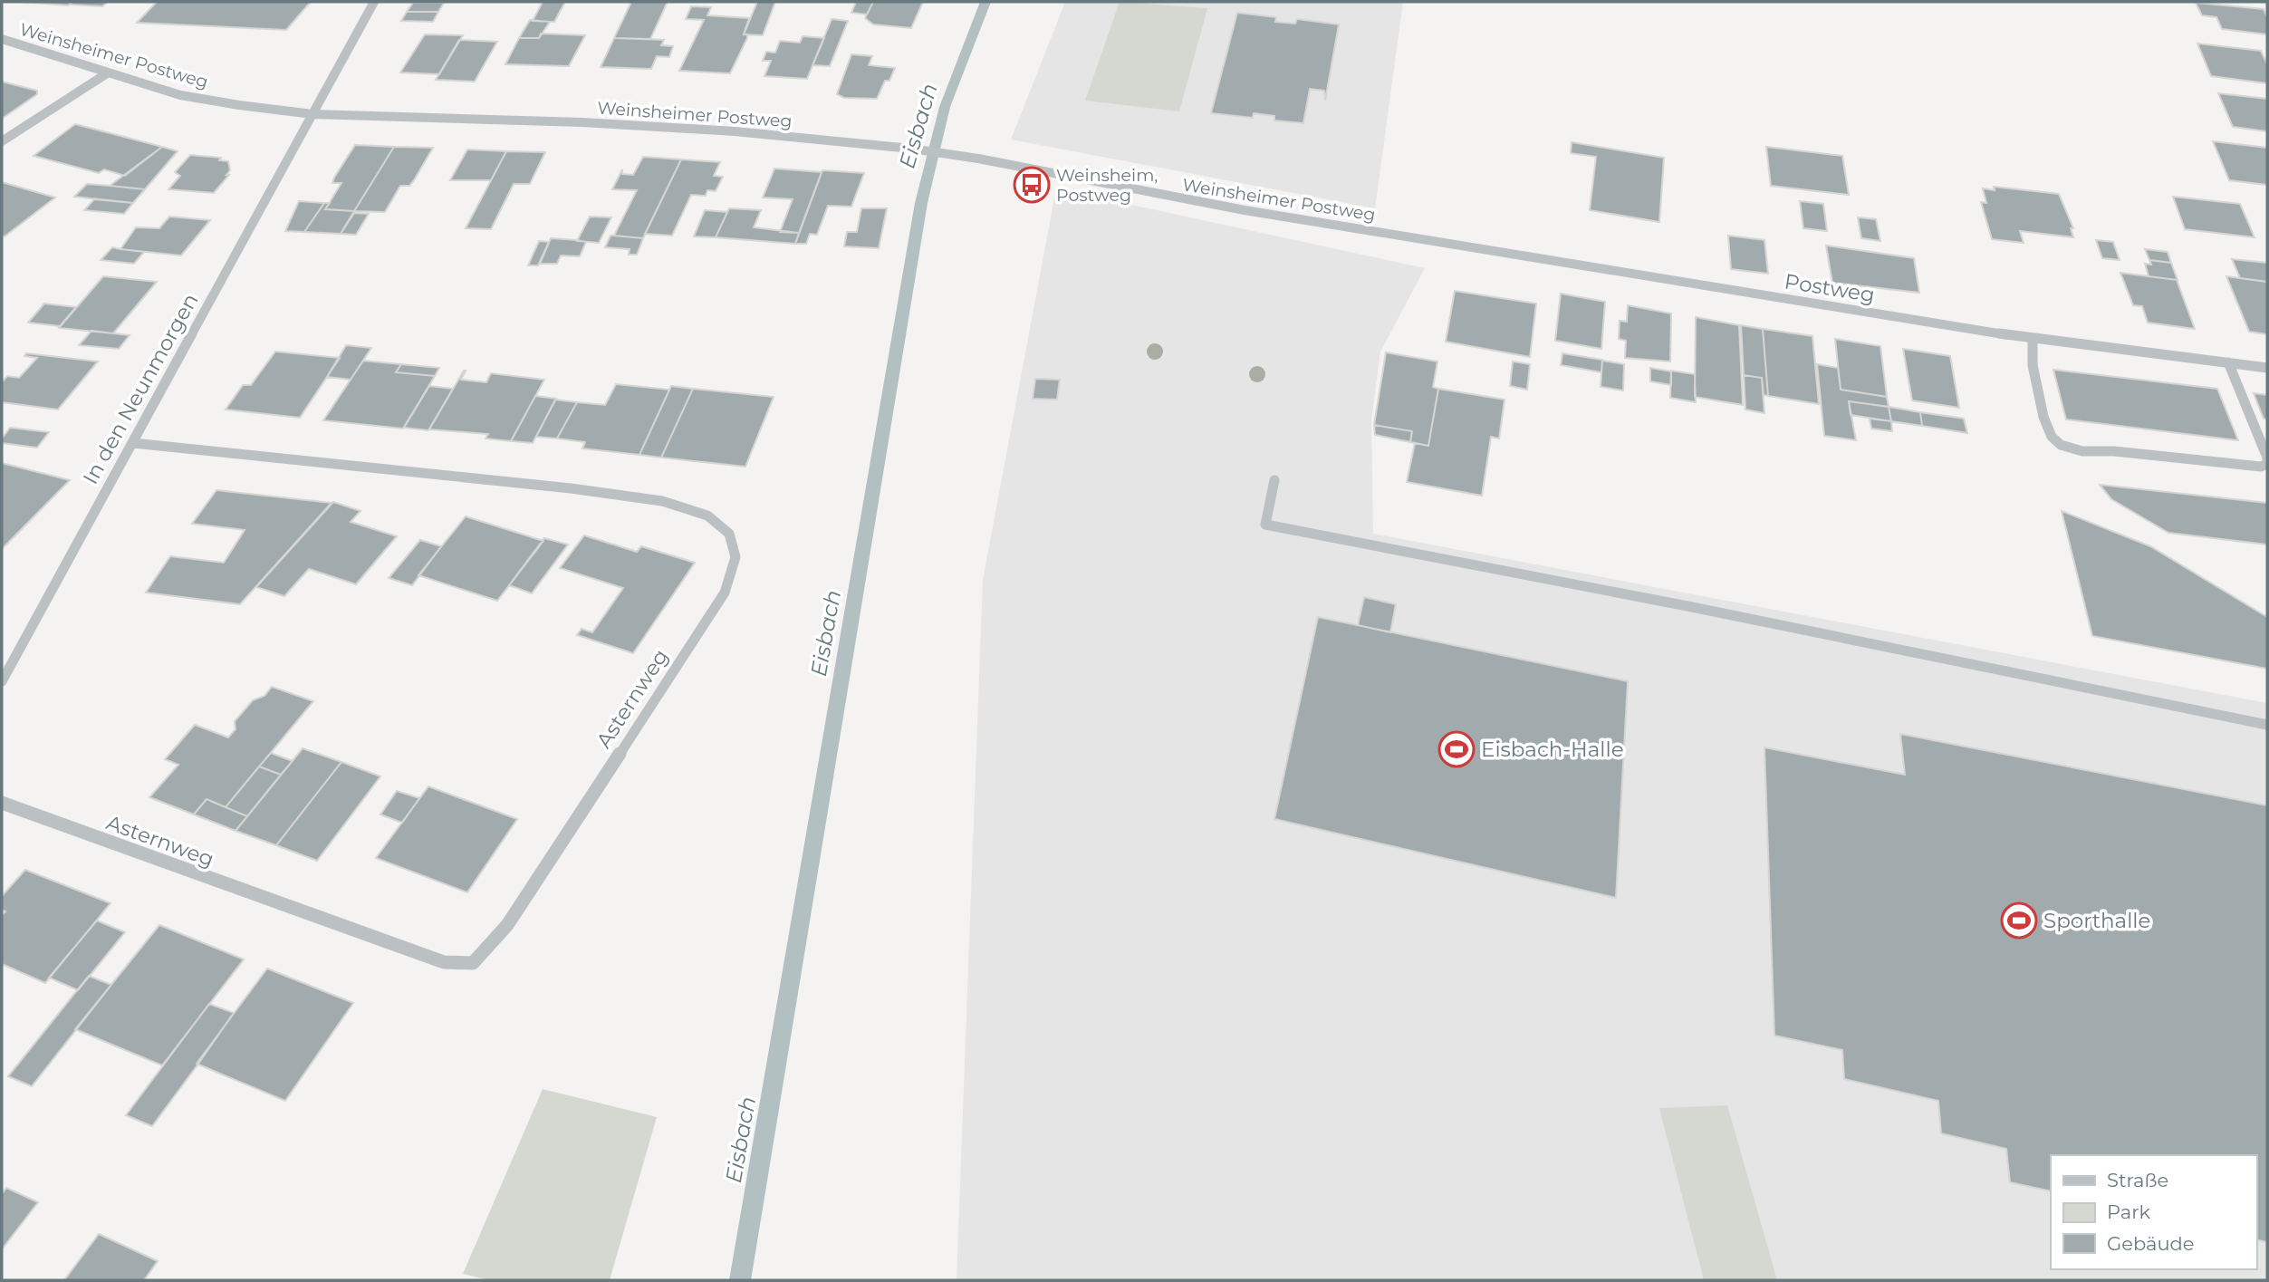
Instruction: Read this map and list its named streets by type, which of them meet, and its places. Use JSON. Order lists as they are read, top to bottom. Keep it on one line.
{"streets":{"street":["Weinsheimer Postweg","Postweg","In den Neunmorgen","Asternweg"]},"crossings":[["Weinsheimer Postweg","Postweg"],["Weinsheimer Postweg","In den Neunmorgen"],["In den Neunmorgen","Asternweg"]],"water":["Eisbach"],"places":{"bus stop":["Weinsheim, Postweg"],"sports":["Eisbach-Halle","Sporthalle"]},"legend":["Straße","Park","Gebäude"]}
